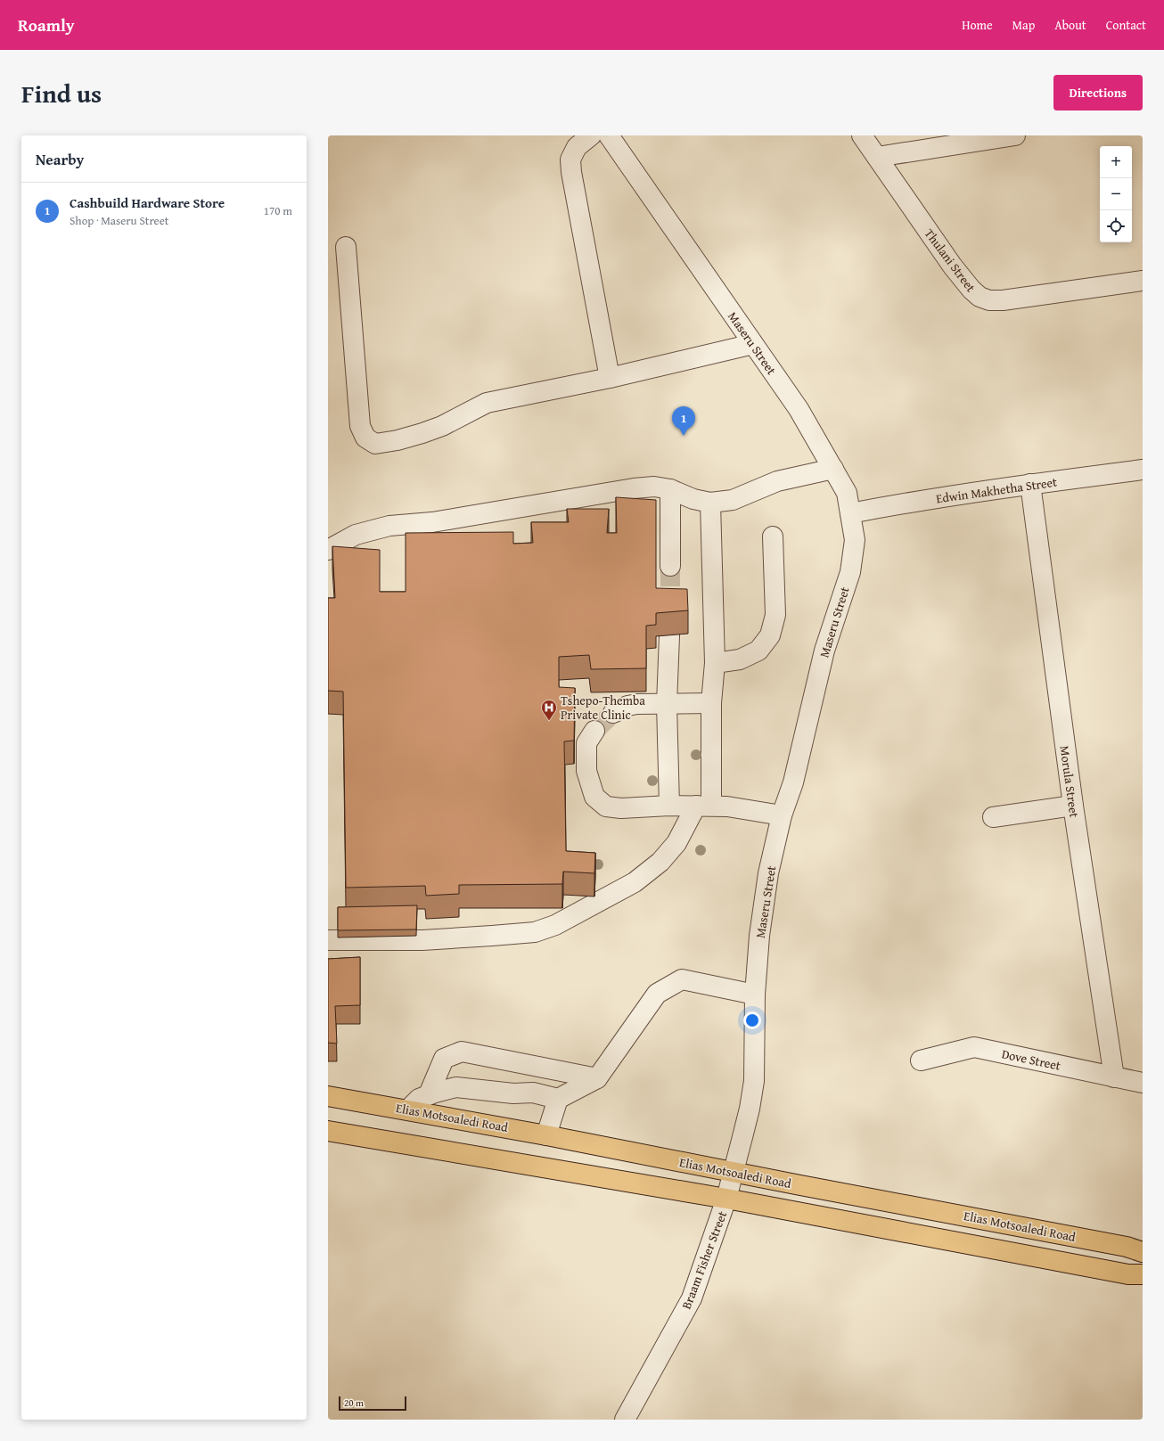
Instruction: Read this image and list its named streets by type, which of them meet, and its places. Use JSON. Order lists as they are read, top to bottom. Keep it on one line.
{"streets":{"main road":["Elias Motsoaledi Road"],"street":["Thulani Street","Maseru Street","Edwin Makhetha Street","Morula Street","Dove Street","Braam Fisher Street"]},"crossings":[["Maseru Street","Edwin Makhetha Street"],["Maseru Street","Elias Motsoaledi Road"],["Maseru Street","Braam Fisher Street"],["Edwin Makhetha Street","Morula Street"],["Morula Street","Dove Street"],["Elias Motsoaledi Road","Braam Fisher Street"]],"places":{"hospital":["Tshepo-Themba Private Clinic"]},"scale_bar":"20 m","page":{"header":"Roamly","nav":["Home","Map","About","Contact"],"title":"Find us","buttons":"Directions","heading":"Nearby","map_buttons":["+","−"],"list":[{"mark":"1","name":"Cashbuild Hardware Store","note":"Shop · Maseru Street","value":"170 m"}],"pins":"1","scale":"20 m"}}
